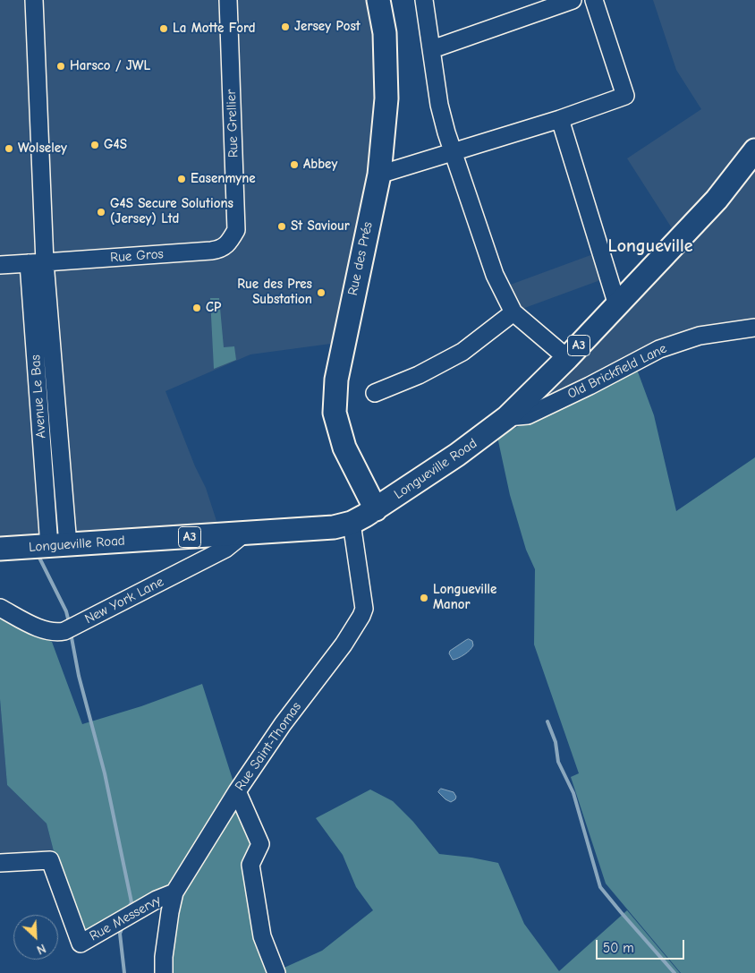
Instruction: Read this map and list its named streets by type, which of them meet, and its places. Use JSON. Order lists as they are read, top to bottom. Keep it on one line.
{"streets":{"main road":["Rue des Prés","A3","Longueville Road"],"street":["Rue Grellier","Rue Gros","Old Brickfield Lane","Avenue Le Bas","New York Lane","Rue Saint-Thomas","Rue Messervy"]},"crossings":[["Rue Grellier","Rue Gros"],["Rue Gros","Avenue Le Bas"],["Rue des Prés","Longueville Road"],["Old Brickfield Lane","Longueville Road"],["Avenue Le Bas","Longueville Road"],["Longueville Road","New York Lane"],["Longueville Road","Rue Saint-Thomas"],["Rue Saint-Thomas","Rue Messervy"]],"districts":["Longueville"],"places":["Jersey Post","La Motte Ford","Harsco / JWL","G4S","Wolseley","Abbey","Easenmyne","G4S Secure Solutions (Jersey) Ltd","St Saviour","Rue des Pres Substation","CP","Longueville Manor"],"scale_bar":"50 m","north":"bottom right"}
